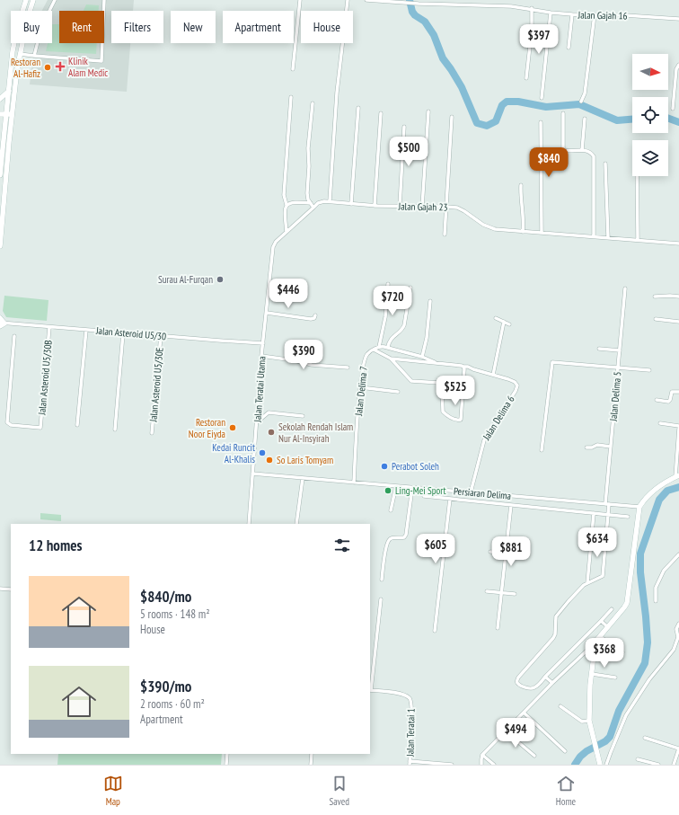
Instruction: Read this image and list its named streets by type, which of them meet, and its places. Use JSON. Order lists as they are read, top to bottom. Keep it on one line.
{"streets":{"street":["Jalan Gajah 16","Jalan Gajah 23","Jalan Asteroid U5/30","Jalan Asteroid U5/30B","Jalan Asteroid U5/30E","Jalan Teratai Utama","Jalan Delima 7","Jalan Delima 5","Jalan Delima 6","Persiaran Delima","Jalan Teratai 1"]},"crossings":[["Jalan Gajah 23","Jalan Teratai Utama"],["Jalan Asteroid U5/30","Jalan Asteroid U5/30B"],["Jalan Asteroid U5/30","Jalan Asteroid U5/30E"],["Jalan Asteroid U5/30","Jalan Teratai Utama"],["Jalan Teratai Utama","Persiaran Delima"],["Jalan Delima 7","Persiaran Delima"],["Jalan Delima 5","Persiaran Delima"],["Jalan Delima 6","Persiaran Delima"]],"places":{"health":["Klinik Alam Medic"],"other":["Restoran Al-Hafiz","Surau Al-Furqan","Restoran Noor Eiyda","Sekolah Rendah Islam Nur Al-Insyirah","Kedai Runcit Al-Khalis","So Laris Tomyam","Perabot Soleh","Ling-Mei Sport"]},"north":"right","page":{"chip":["Buy","Rent","Filters","New","Apartment","House"],"price":["$397","$500","$840","$446","$720","$390","$525","$634","$605","$881","$368","$494"],"heading":"12 homes","list":[{"name":"$840/mo","note":"5 rooms · 148 m² · House"},{"name":"$390/mo","note":"2 rooms · 60 m² · Apartment"}],"tabs":["Map","Saved","Home"]}}
